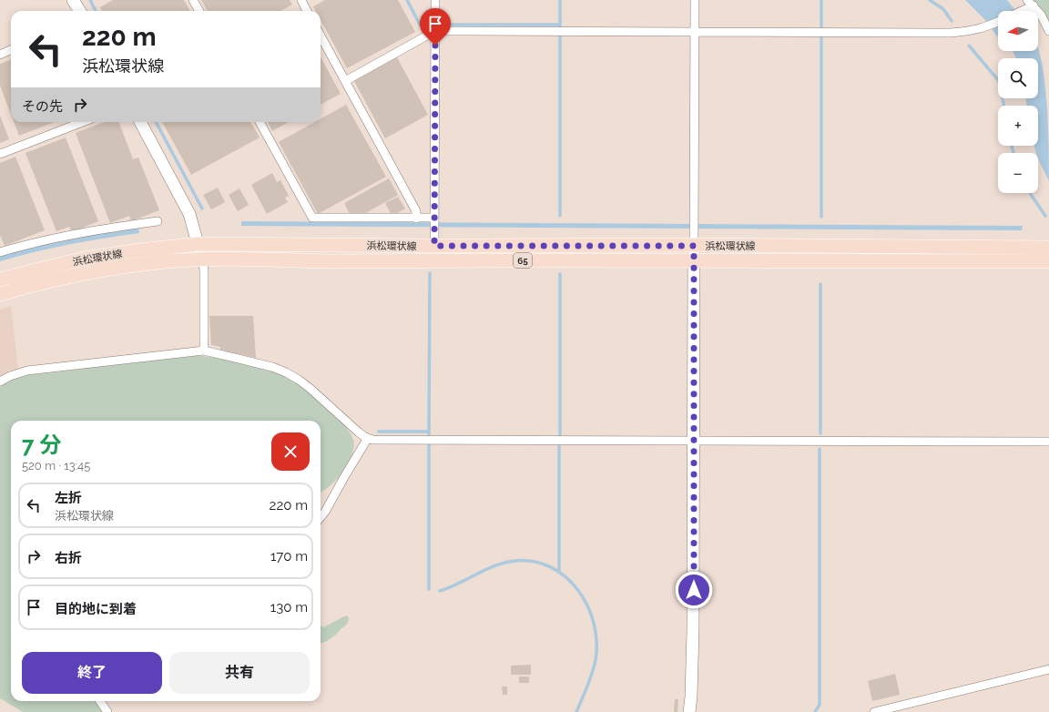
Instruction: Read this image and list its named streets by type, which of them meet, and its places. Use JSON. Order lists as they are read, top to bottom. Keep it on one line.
{"streets":{"main road":["浜松環状線","65"]},"north":"left","page":{"map_buttons":["+","−"],"turn":["220 m","浜松環状線"],"then":"その先","heading":["7 分","520 m · 13:45"],"list":[{"name":"左折","note":"浜松環状線","value":"220 m"},{"name":"右折","value":"170 m"},{"name":"目的地に到着","value":"130 m"}],"buttons":["終了","共有"]}}
